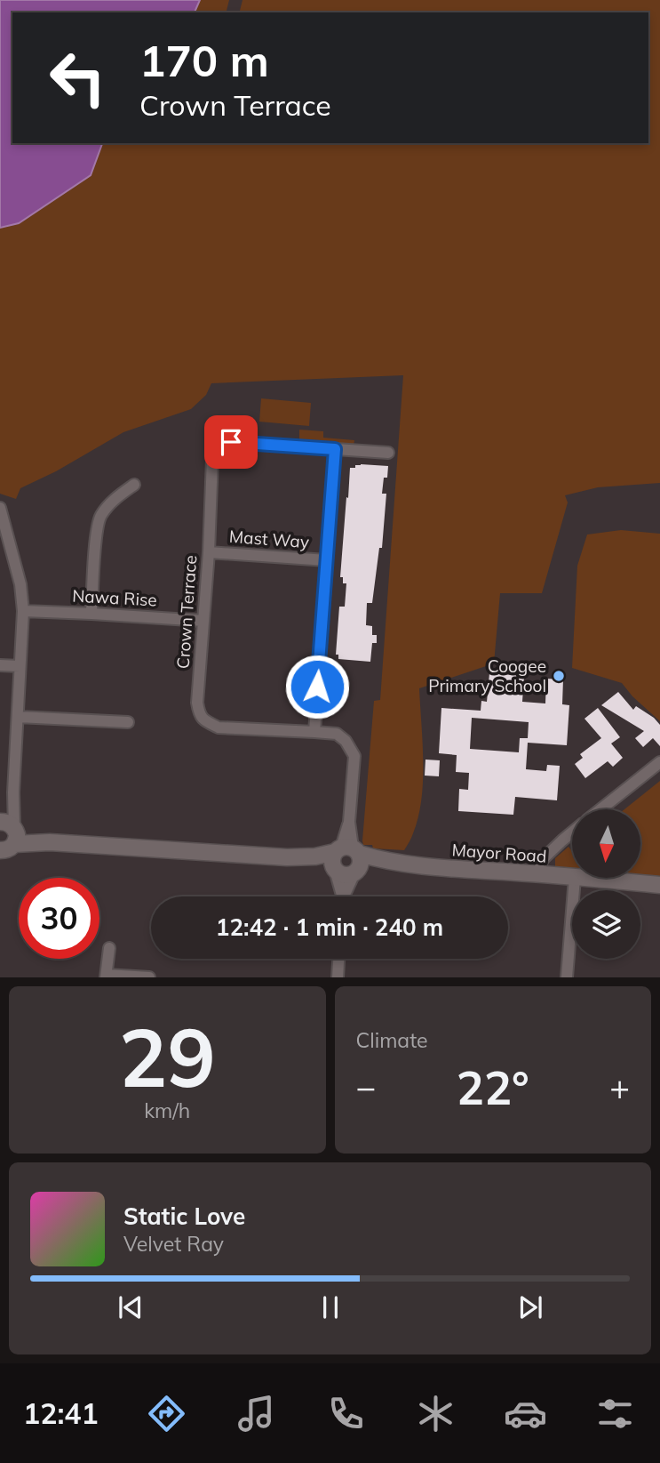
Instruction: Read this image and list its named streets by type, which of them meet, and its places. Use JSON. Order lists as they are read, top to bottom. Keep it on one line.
{"streets":{"main road":["Mayor Road"],"street":["Mast Way","Nawa Rise","Crown Terrace"]},"crossings":[["Mast Way","Crown Terrace"],["Nawa Rise","Crown Terrace"],["Crown Terrace","Mayor Road"]],"places":["Coogee Primary School"],"north":"bottom","page":{"turn":["170 m","Crown Terrace"],"limit":"30","trip":"12:42 · 1 min · 240 m","tile":[["29","km/h"],"Climate"],"heat":["−","22°","+"],"song":["Static Love","Velvet Ray"],"tabs":"12:41"}}
